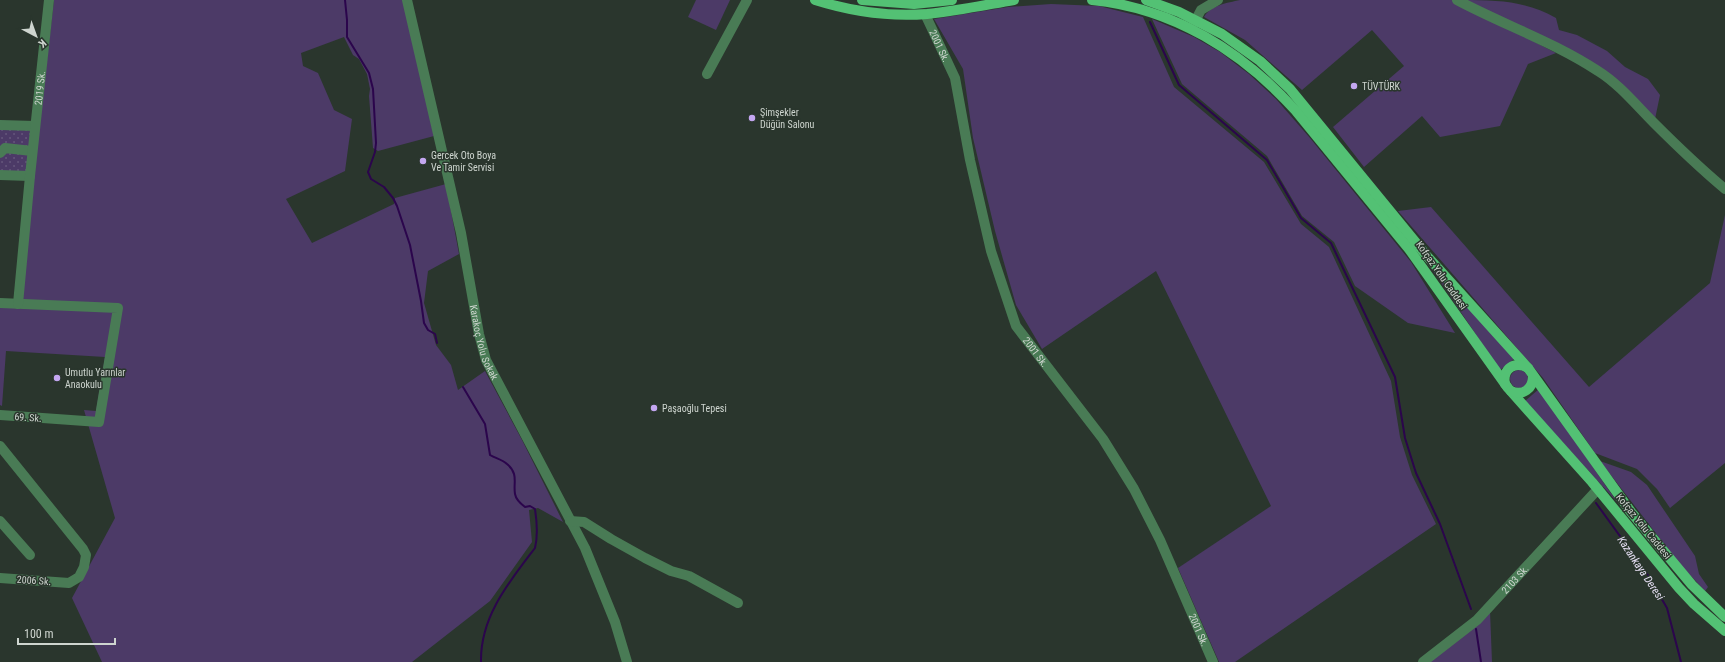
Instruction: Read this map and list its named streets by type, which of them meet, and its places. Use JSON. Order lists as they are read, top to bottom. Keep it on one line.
{"streets":{"main road":["Kofçaz Yolu Caddesi"],"street":["2001 Sk.","2019 Sk.","Karakoç Yolu Sokak","69. Sk.","2103 Sk.","2006 Sk."]},"crossings":[["2019 Sk.","69. Sk."],["Kofçaz Yolu Caddesi","2103 Sk."]],"water":["Kazankaya Deresi"],"places":["TÜVTÜRK","Şimşekler Düğün Salonu","Gercek Oto Boya Ve Tamir Servisi","Umutlu Yarınlar Anaokulu","Paşaoğlu Tepesi"],"scale_bar":"100 m","north":"bottom right"}
